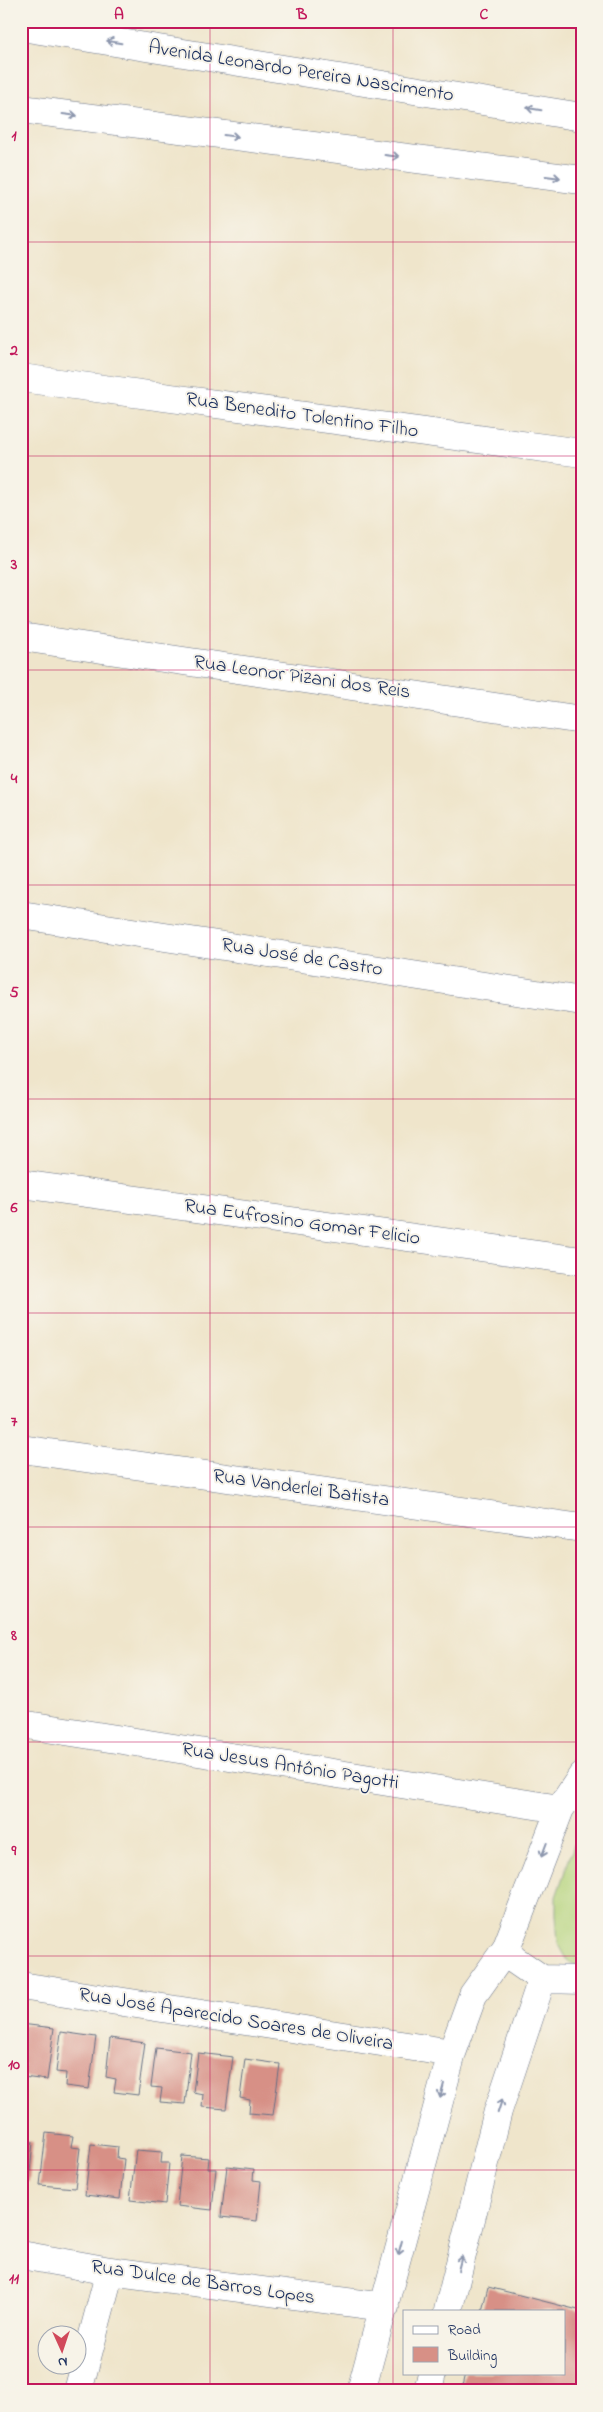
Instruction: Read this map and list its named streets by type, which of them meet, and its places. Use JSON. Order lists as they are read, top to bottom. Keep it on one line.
{"streets":{"street":["Avenida Leonardo Pereira Nascimento","Rua Benedito Tolentino Filho","Rua Leonor Pizani dos Reis","Rua José de Castro","Rua Eufrosino Gomar Felicio","Rua Vanderlei Batista","Rua Jesus Antônio Pagotti","Rua José Aparecido Soares de Oliveira","Rua Dulce de Barros Lopes"]},"legend":["Road","Building"],"north":"bottom","grid":{"columns":["A","B","C"],"rows":["1","2","3","4","5","6","7","8","9","10","11"]}}
